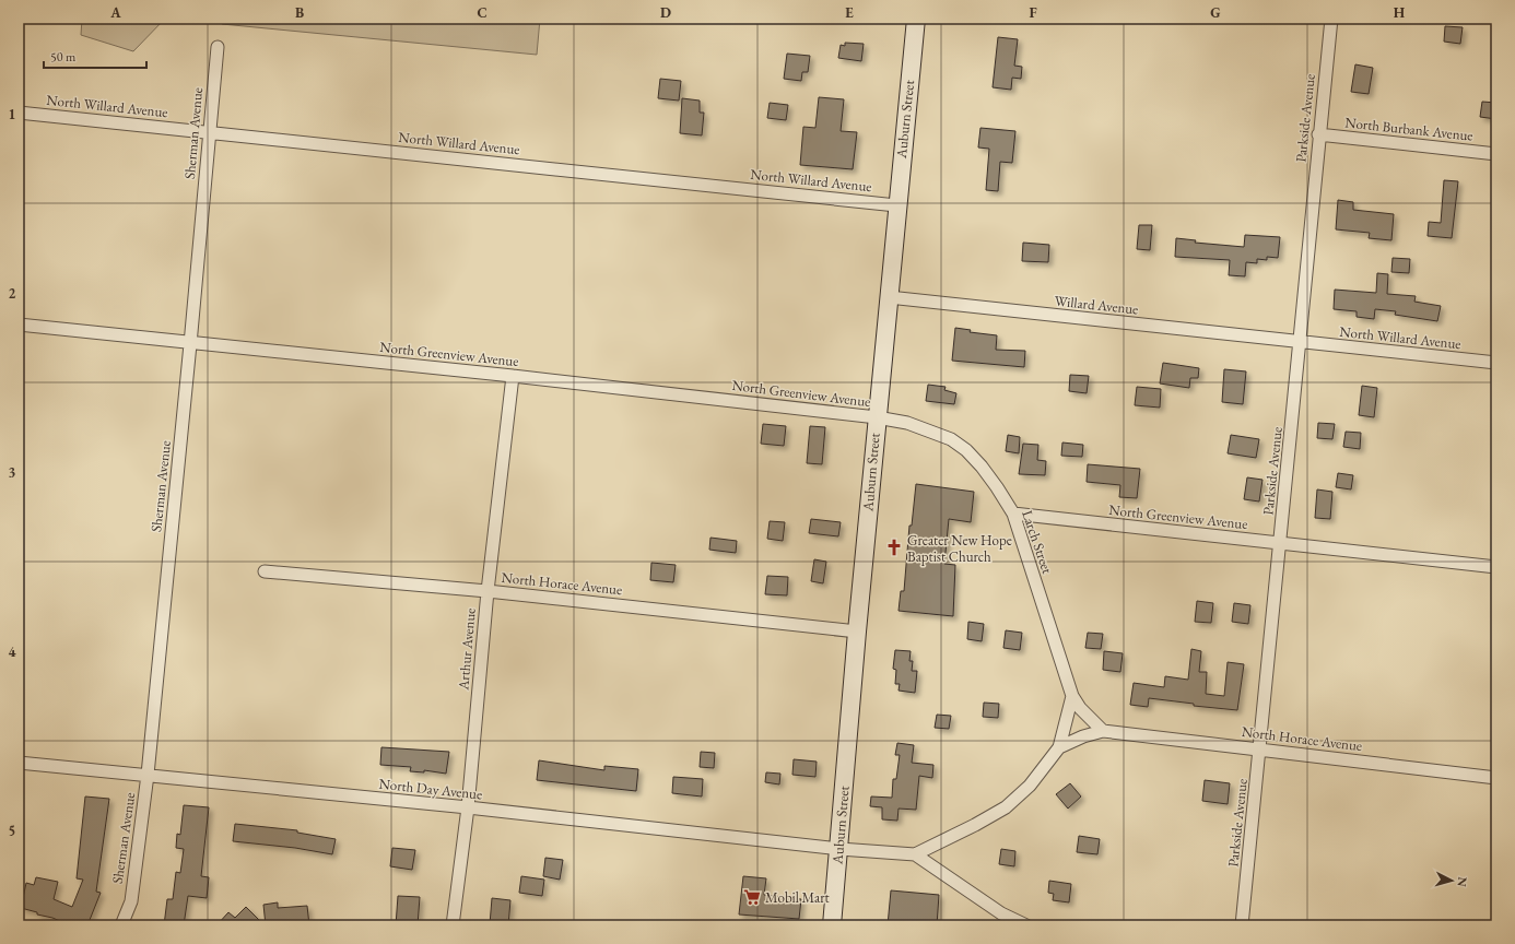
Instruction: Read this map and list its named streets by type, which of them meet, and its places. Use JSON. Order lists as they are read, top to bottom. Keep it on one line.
{"streets":{"main road":["Auburn Street"],"street":["North Willard Avenue","Parkside Avenue","North Burbank Avenue","Sherman Avenue","Willard Avenue","North Greenview Avenue","Larch Street","North Horace Avenue","Arthur Avenue","North Day Avenue"]},"crossings":[["North Willard Avenue","Parkside Avenue"],["North Willard Avenue","Auburn Street"],["North Willard Avenue","Sherman Avenue"],["North Willard Avenue","Willard Avenue"],["Parkside Avenue","North Burbank Avenue"],["Parkside Avenue","Willard Avenue"],["Parkside Avenue","North Greenview Avenue"],["Parkside Avenue","North Horace Avenue"],["Auburn Street","Willard Avenue"],["Auburn Street","North Greenview Avenue"],["Auburn Street","Larch Street"],["Auburn Street","North Horace Avenue"],["Auburn Street","North Day Avenue"],["Sherman Avenue","North Greenview Avenue"],["Sherman Avenue","North Day Avenue"],["North Greenview Avenue","Larch Street"],["North Greenview Avenue","Arthur Avenue"],["Larch Street","North Horace Avenue"],["North Horace Avenue","Arthur Avenue"],["Arthur Avenue","North Day Avenue"]],"places":{"church":["Greater New Hope Baptist Church"],"supermarket":["Mobil Mart"]},"scale_bar":"50 m","north":"right","grid":{"columns":["A","B","C","D","E","F","G","H"],"rows":["1","2","3","4","5"]}}
